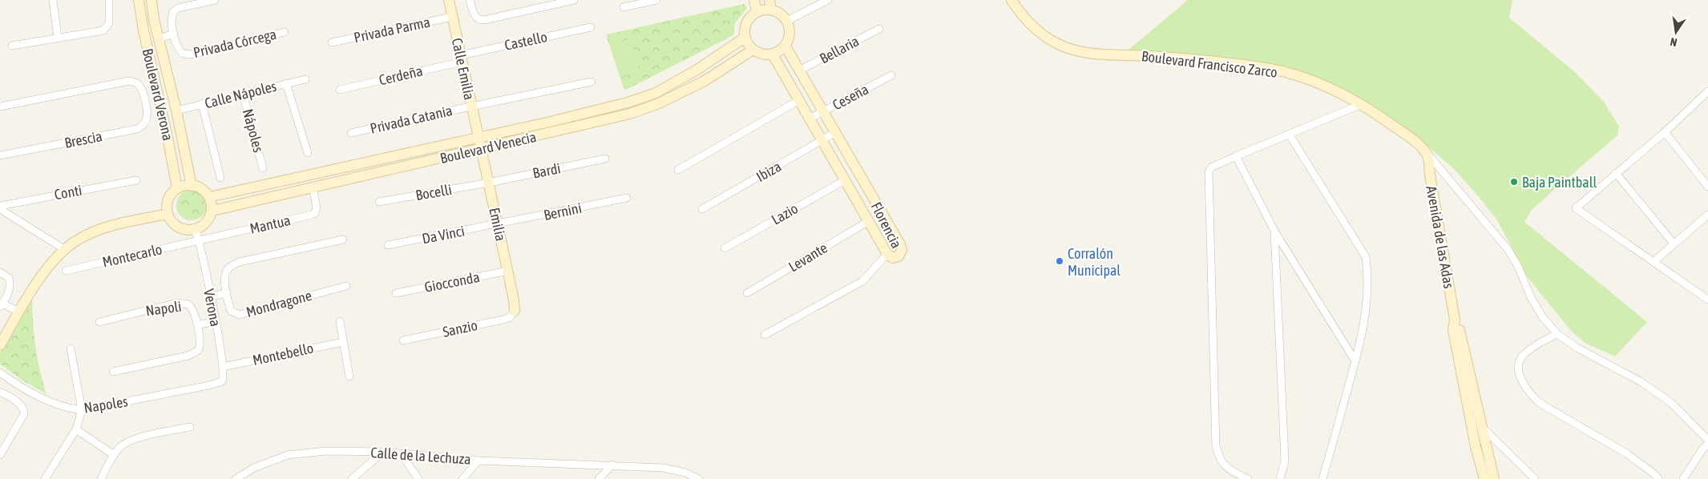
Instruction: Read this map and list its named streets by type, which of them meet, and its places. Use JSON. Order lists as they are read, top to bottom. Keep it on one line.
{"streets":{"street":["Privada Parma","Castello","Privada Córcega","Bellaria","Boulevard Francisco Zarco","Calle Emilia","Cerdeña","Boulevard Verona","Calle Nápoles","Ceseña","Privada Catania","Nápoles","Brescia","Boulevard Venecia","Bardi","Ibiza","Conti","Bocelli","Bernini","Lazio","Mantua","Emilia","Florencia","Da Vinci","Avenida de las Adas","Montecarlo","Levante","Giocconda","Mondragone","Verona","Napoli","Sanzio","Montebello","Napoles","Calle de la Lechuza"]},"crossings":[["Privada Parma","Calle Emilia"],["Castello","Calle Emilia"],["Castello","Cerdeña"],["Privada Córcega","Boulevard Verona"],["Bellaria","Florencia"],["Boulevard Francisco Zarco","Avenida de las Adas"],["Calle Emilia","Cerdeña"],["Calle Emilia","Privada Catania"],["Calle Emilia","Boulevard Venecia"],["Calle Emilia","Emilia"],["Boulevard Verona","Calle Nápoles"],["Boulevard Verona","Boulevard Venecia"],["Boulevard Verona","Verona"],["Calle Nápoles","Nápoles"],["Ceseña","Florencia"],["Boulevard Venecia","Mantua"],["Boulevard Venecia","Emilia"],["Boulevard Venecia","Florencia"],["Boulevard Venecia","Verona"],["Bardi","Bocelli"],["Bardi","Emilia"],["Ibiza","Florencia"],["Bocelli","Emilia"],["Bernini","Emilia"],["Bernini","Da Vinci"],["Lazio","Florencia"],["Mantua","Montecarlo"],["Mantua","Verona"],["Emilia","Da Vinci"],["Emilia","Giocconda"],["Emilia","Sanzio"],["Florencia","Levante"],["Montecarlo","Verona"],["Verona","Montebello"],["Verona","Napoles"]],"places":["Baja Paintball","Corralón Municipal"],"north":"bottom"}
